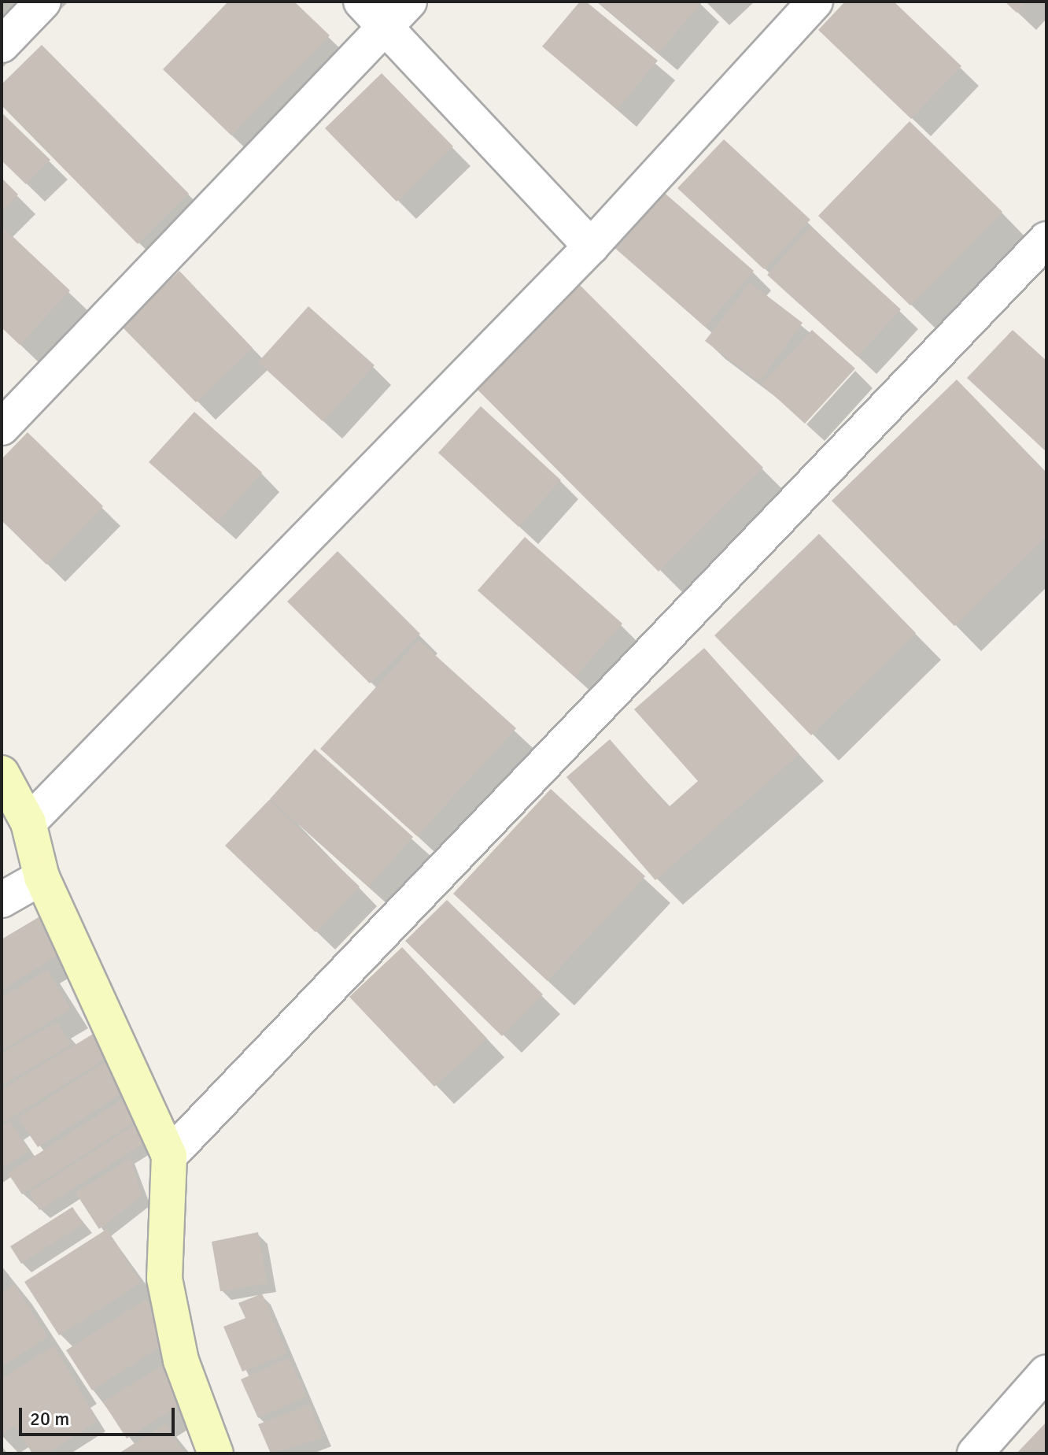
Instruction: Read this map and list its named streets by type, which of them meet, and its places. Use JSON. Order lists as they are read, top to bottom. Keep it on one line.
{"scale_bar":"20 m"}
